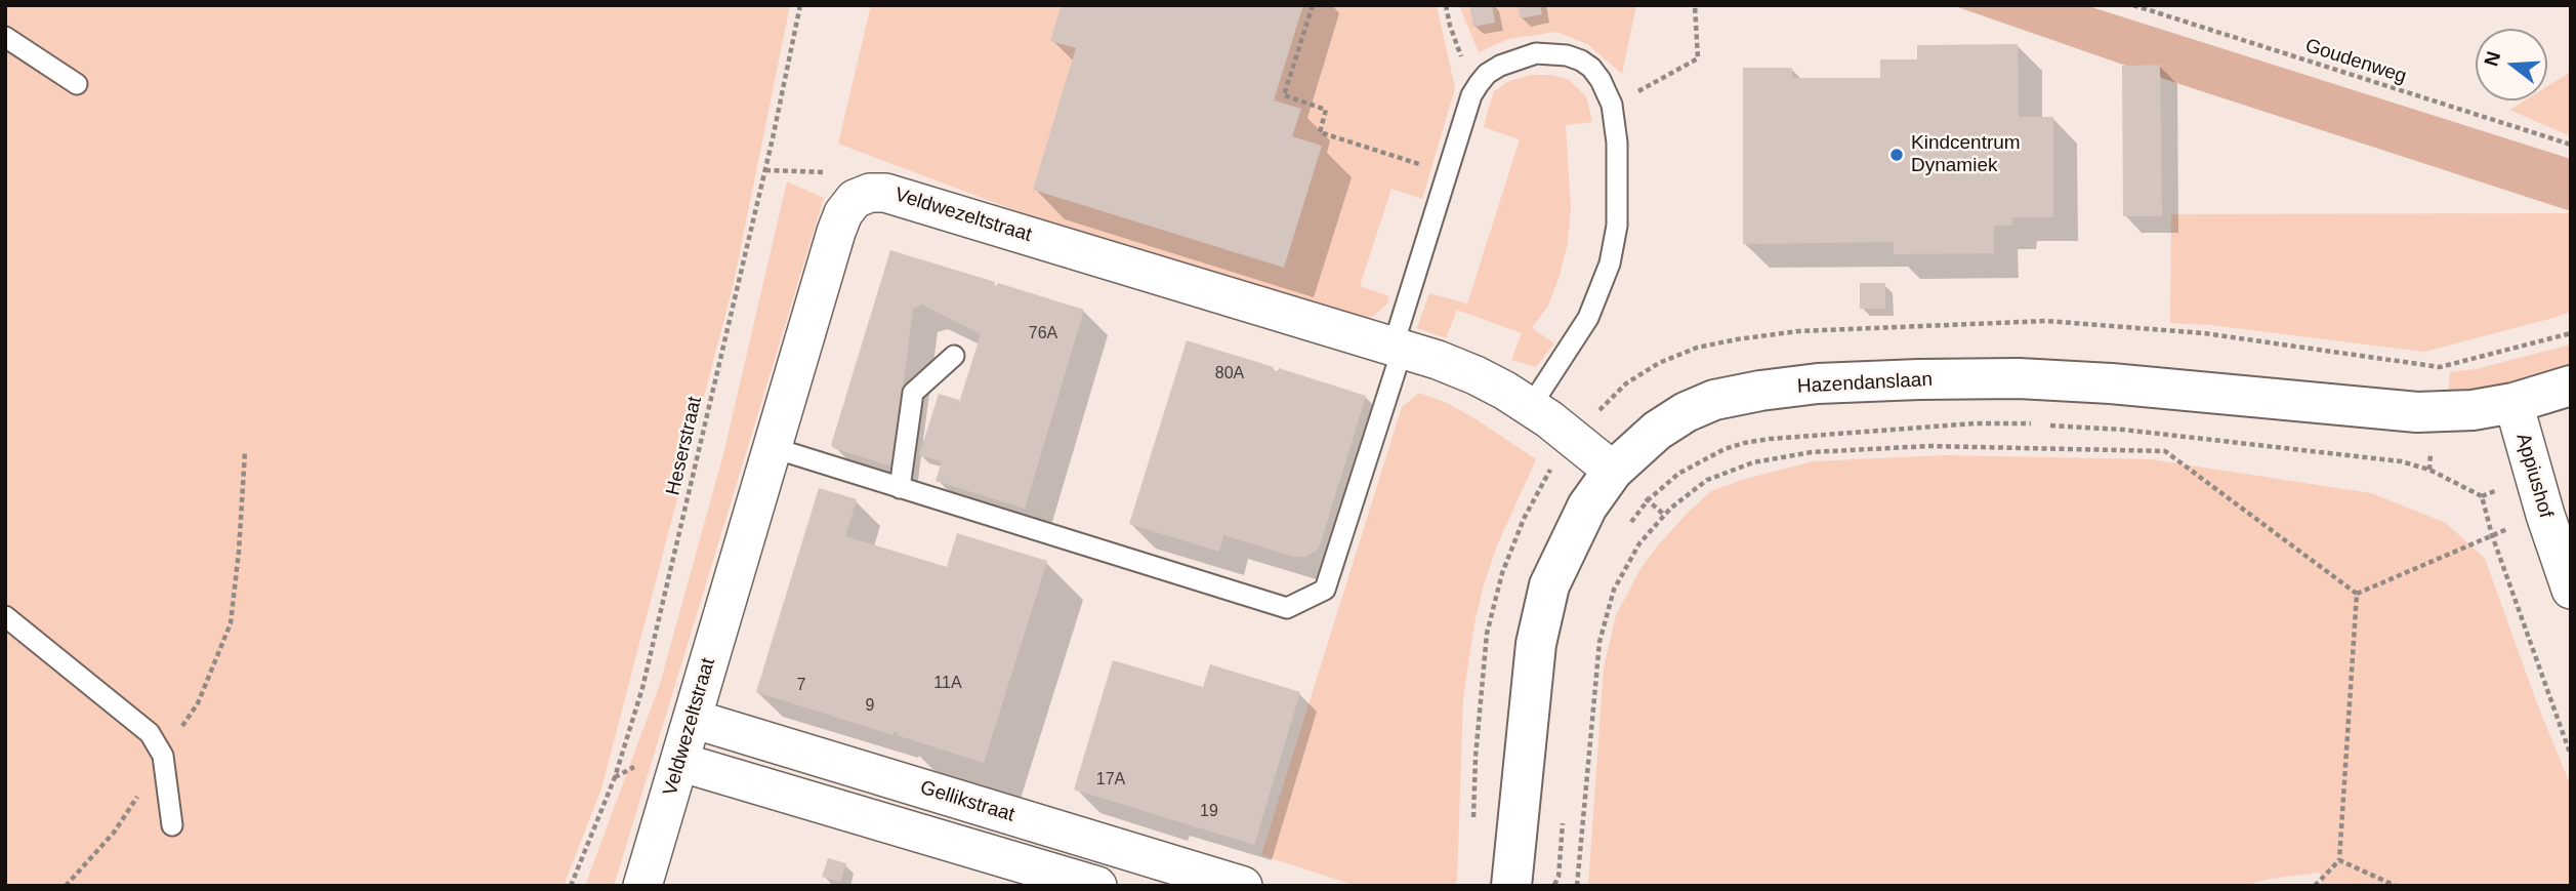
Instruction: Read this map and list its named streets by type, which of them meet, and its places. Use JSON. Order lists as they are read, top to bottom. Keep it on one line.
{"streets":{"street":["Veldwezeltstraat","Hazendanslaan","Appiushof","Gellikstraat"],"path":["Goudenweg","Heserstraat"]},"crossings":[["Veldwezeltstraat","Hazendanslaan"],["Veldwezeltstraat","Gellikstraat"],["Hazendanslaan","Appiushof"]],"places":["Kindcentrum Dynamiek"],"house_numbers":["76A","80A","11A","7","9","17A","19"],"north":"left"}
